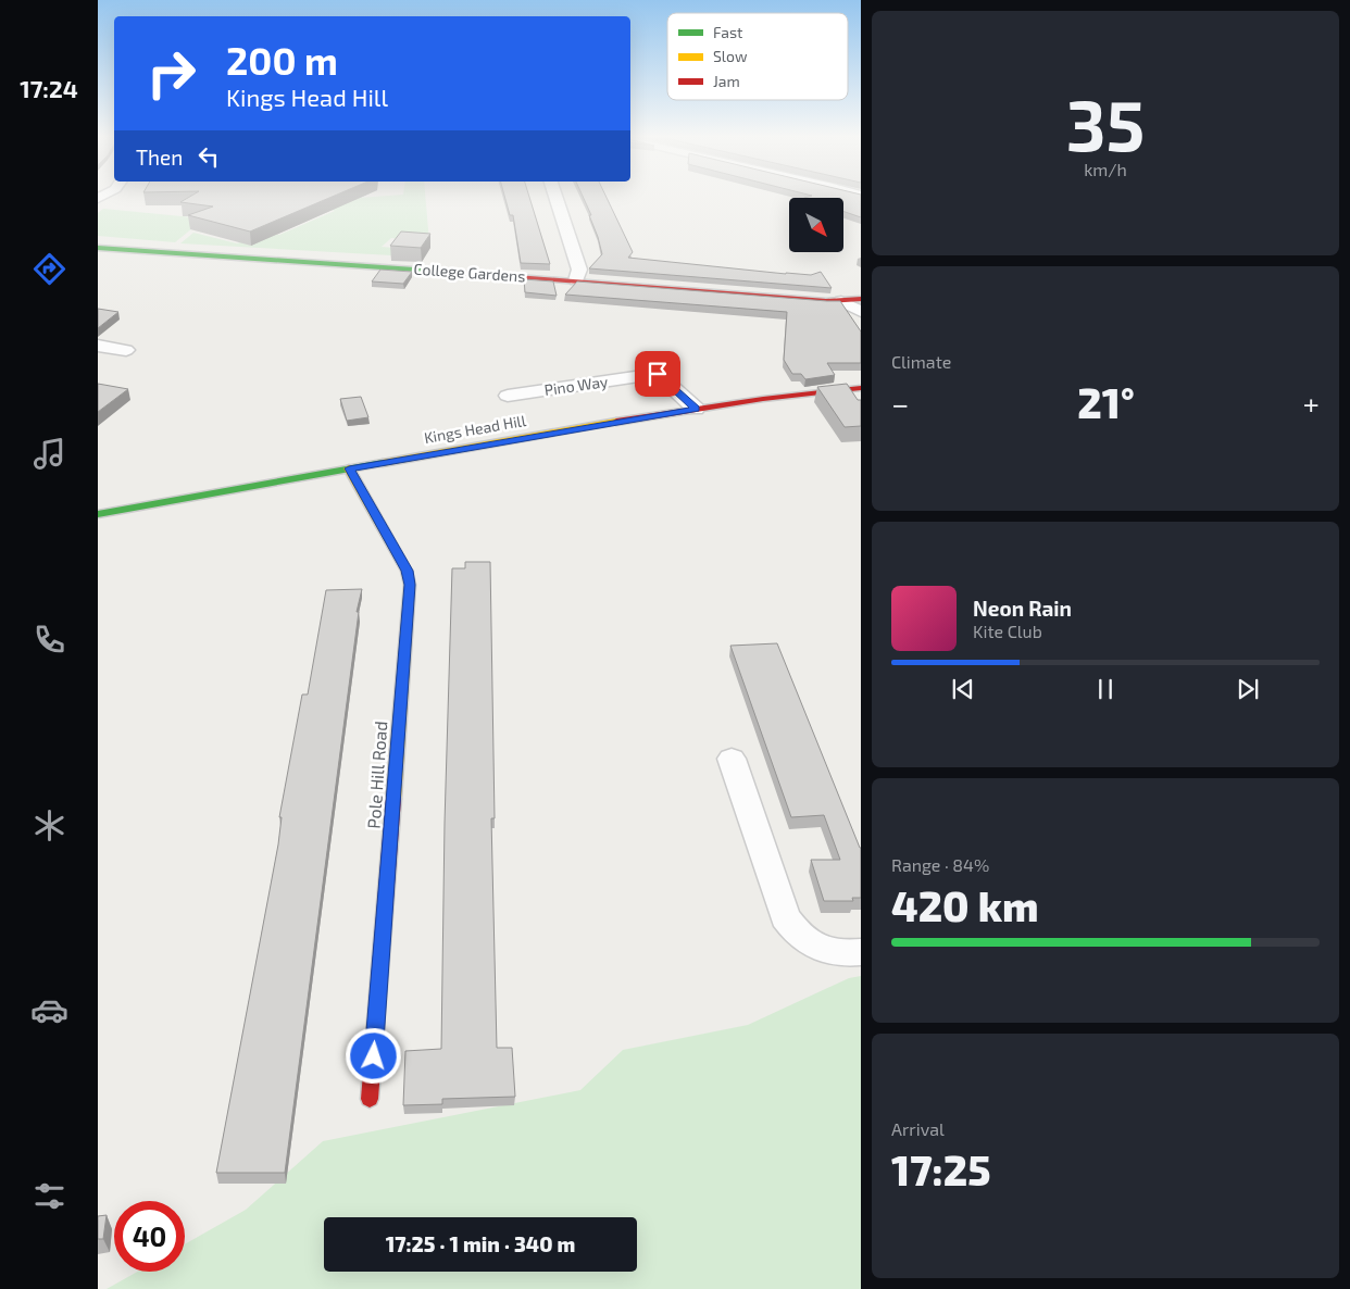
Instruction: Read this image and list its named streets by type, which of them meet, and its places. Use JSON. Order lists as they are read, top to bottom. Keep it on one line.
{"streets":{"street":["College Gardens","Pino Way","Kings Head Hill","Pole Hill Road"]},"crossings":[["Pino Way","Kings Head Hill"],["Kings Head Hill","Pole Hill Road"]],"legend":["Fast","Slow","Jam"],"north":"bottom right","page":{"tabs":"17:24","tile":[["35","km/h"],"Climate",["Range · 84%","420 km"],["Arrival","17:25"]],"turn":["200 m","Kings Head Hill"],"then":"Then","heat":["−","21°","+"],"song":["Neon Rain","Kite Club"],"limit":"40","trip":"17:25 · 1 min · 340 m"}}
